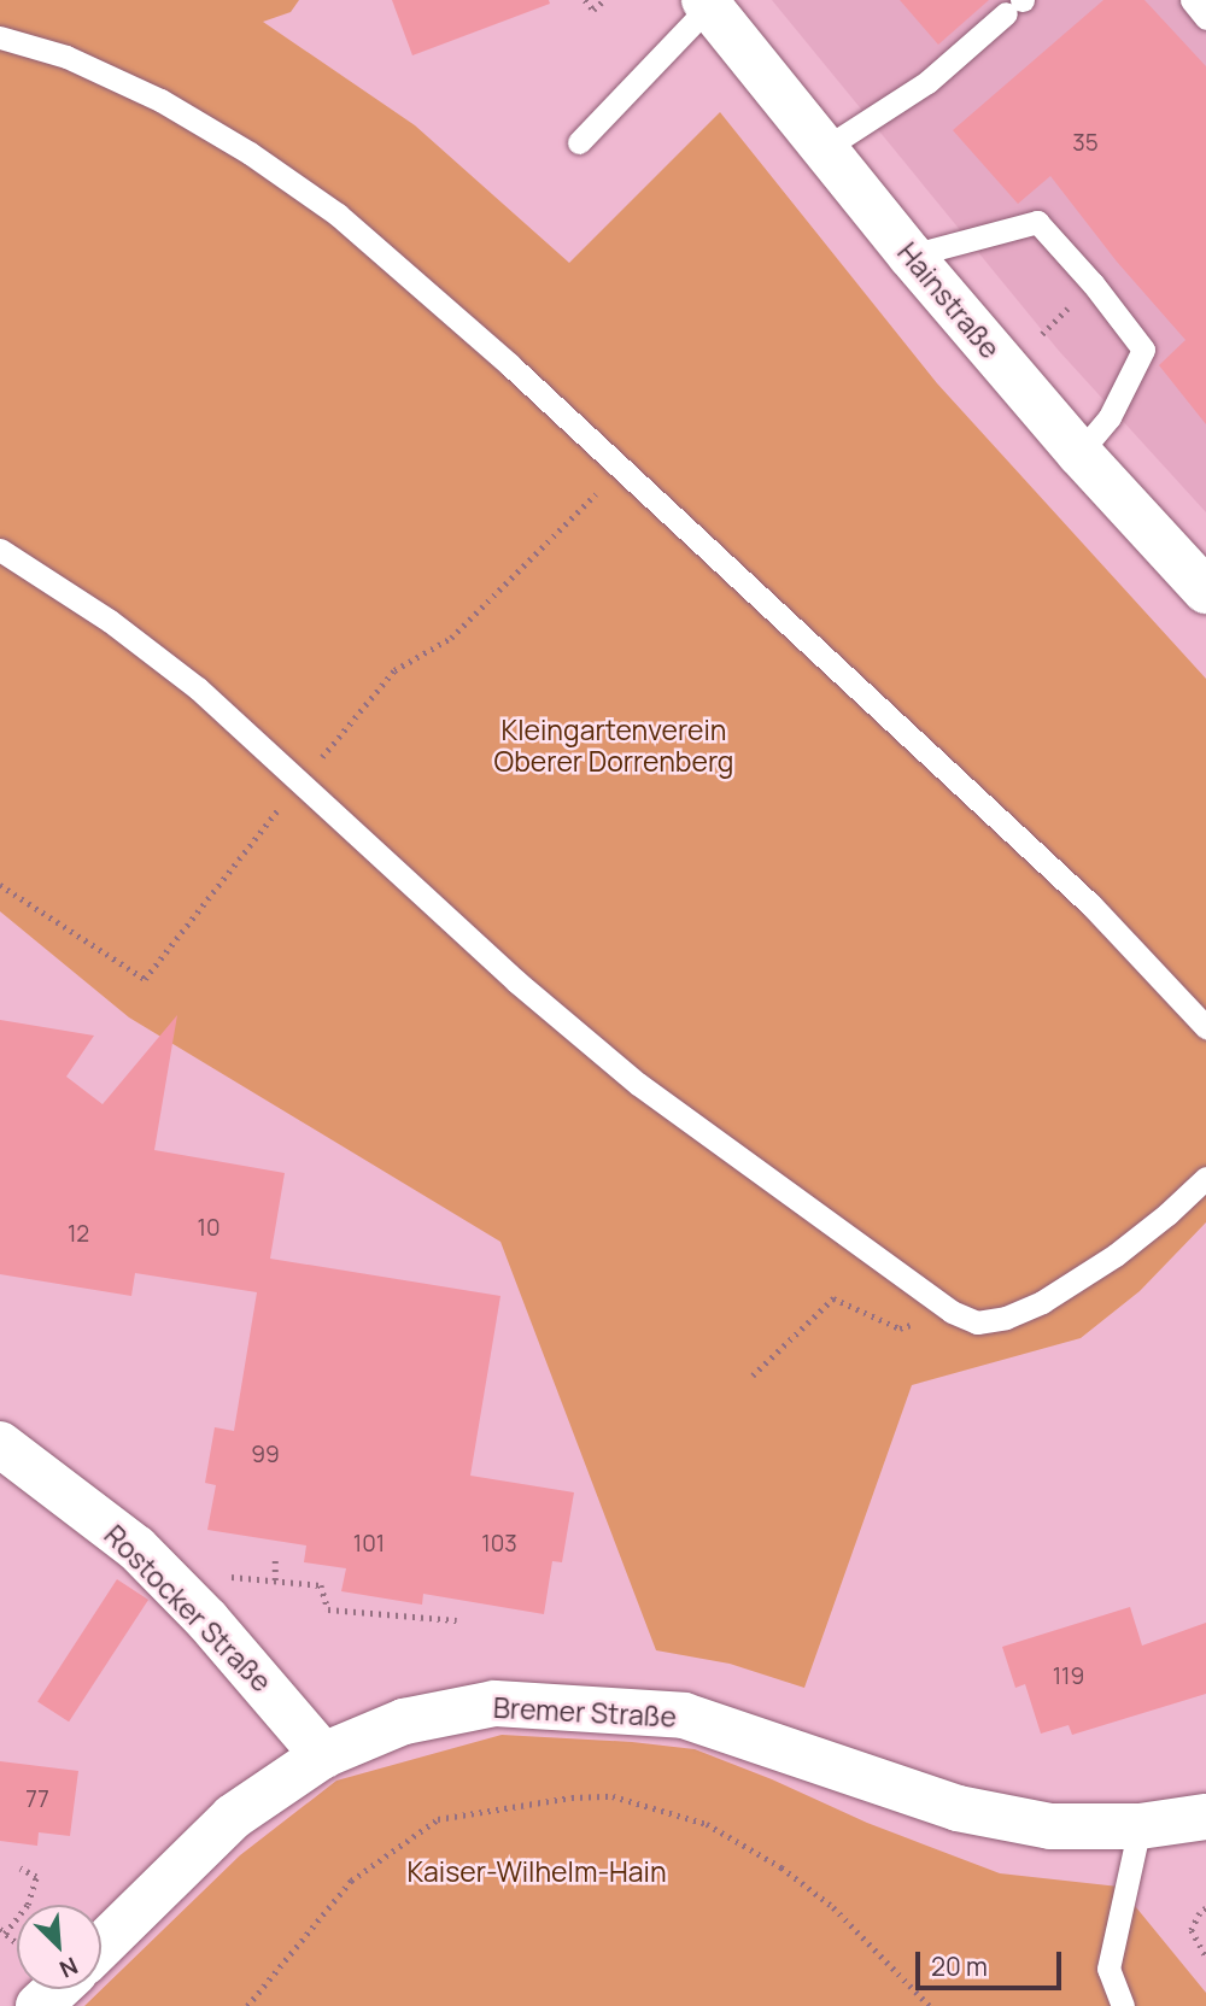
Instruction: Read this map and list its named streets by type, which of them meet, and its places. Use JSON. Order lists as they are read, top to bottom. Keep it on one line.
{"streets":{"street":["Hainstraße","Rostocker Straße","Bremer Straße"]},"crossings":[["Rostocker Straße","Bremer Straße"]],"parks":["Kleingartenverein Oberer Dorrenberg","Kaiser-Wilhelm-Hain"],"house_numbers":["35","10","12","99","101","103","119","77"],"scale_bar":"20 m","north":"bottom right"}
